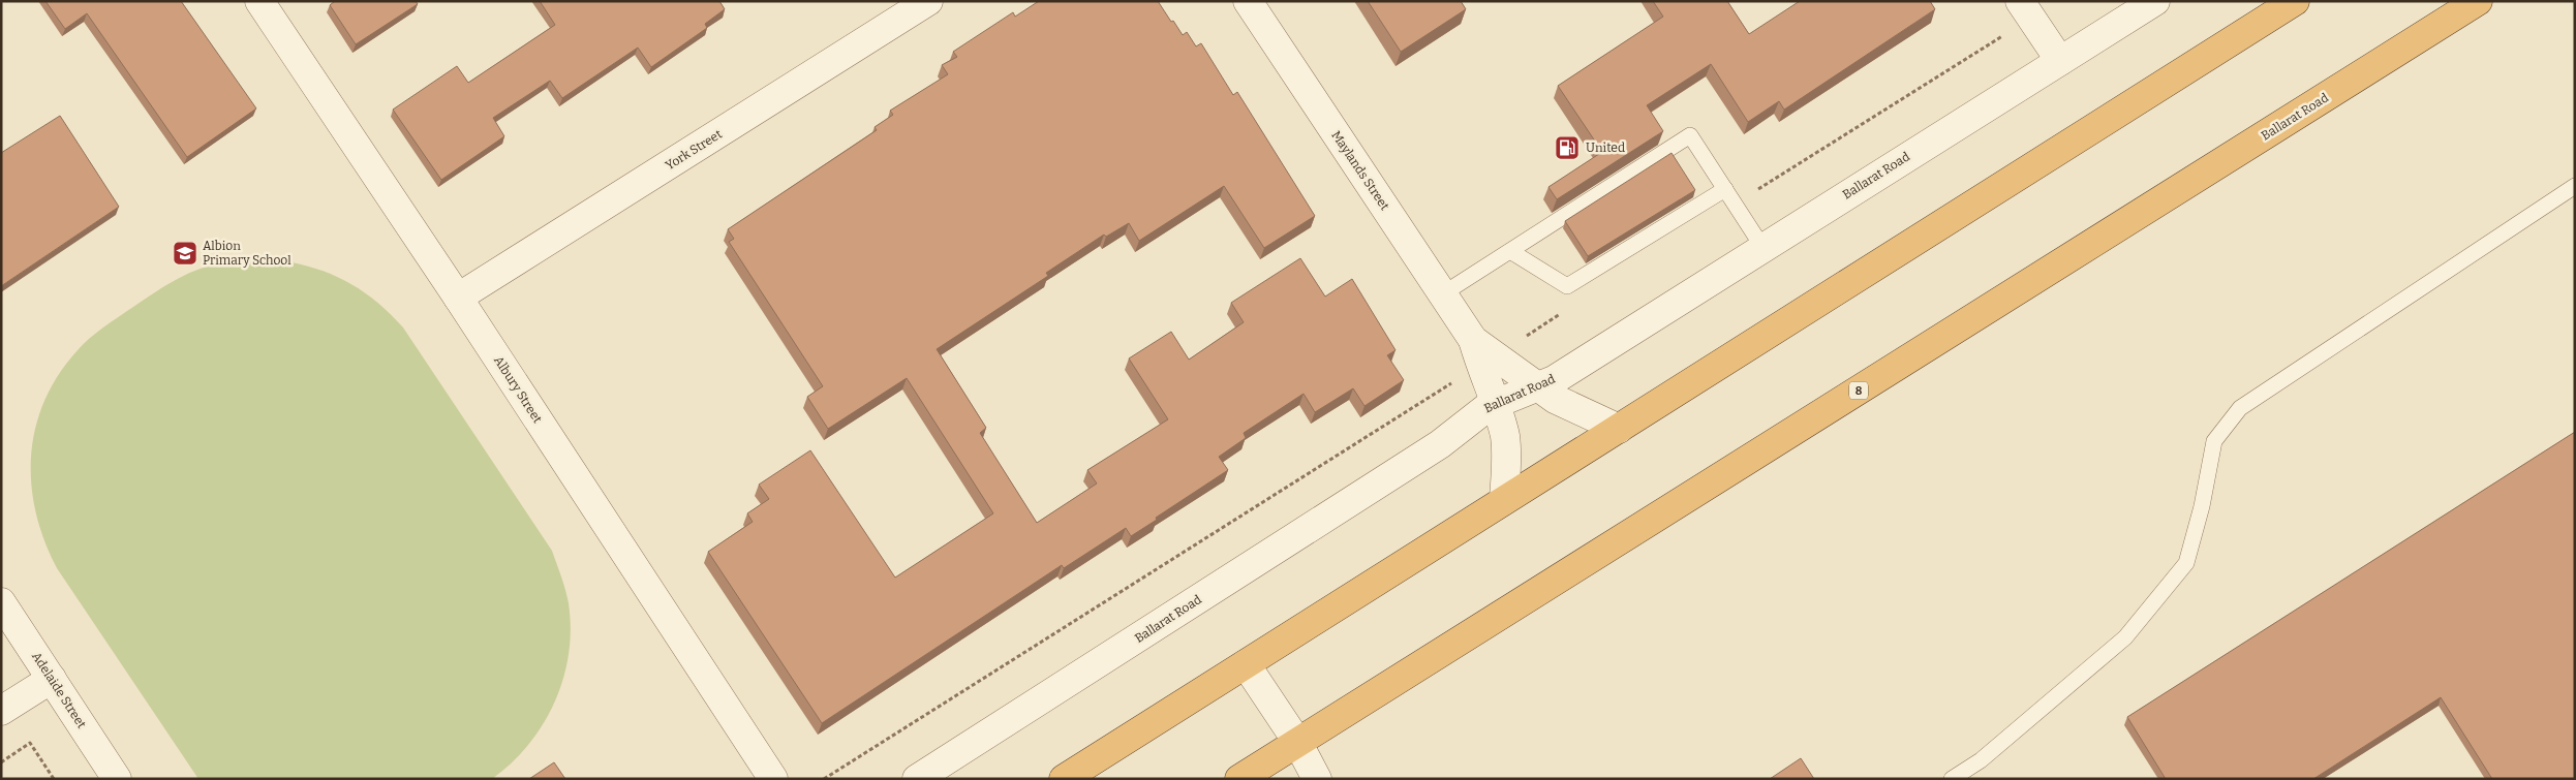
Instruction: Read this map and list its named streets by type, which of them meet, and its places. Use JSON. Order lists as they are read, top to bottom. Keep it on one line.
{"streets":{"highway":["Ballarat Road","8"],"street":["York Street","Maylands Street","Albury Street","Adelaide Street"]},"crossings":[["Ballarat Road","Maylands Street"],["York Street","Albury Street"]],"places":{"fuel station":["United"],"school or university":["Albion Primary School"]}}
